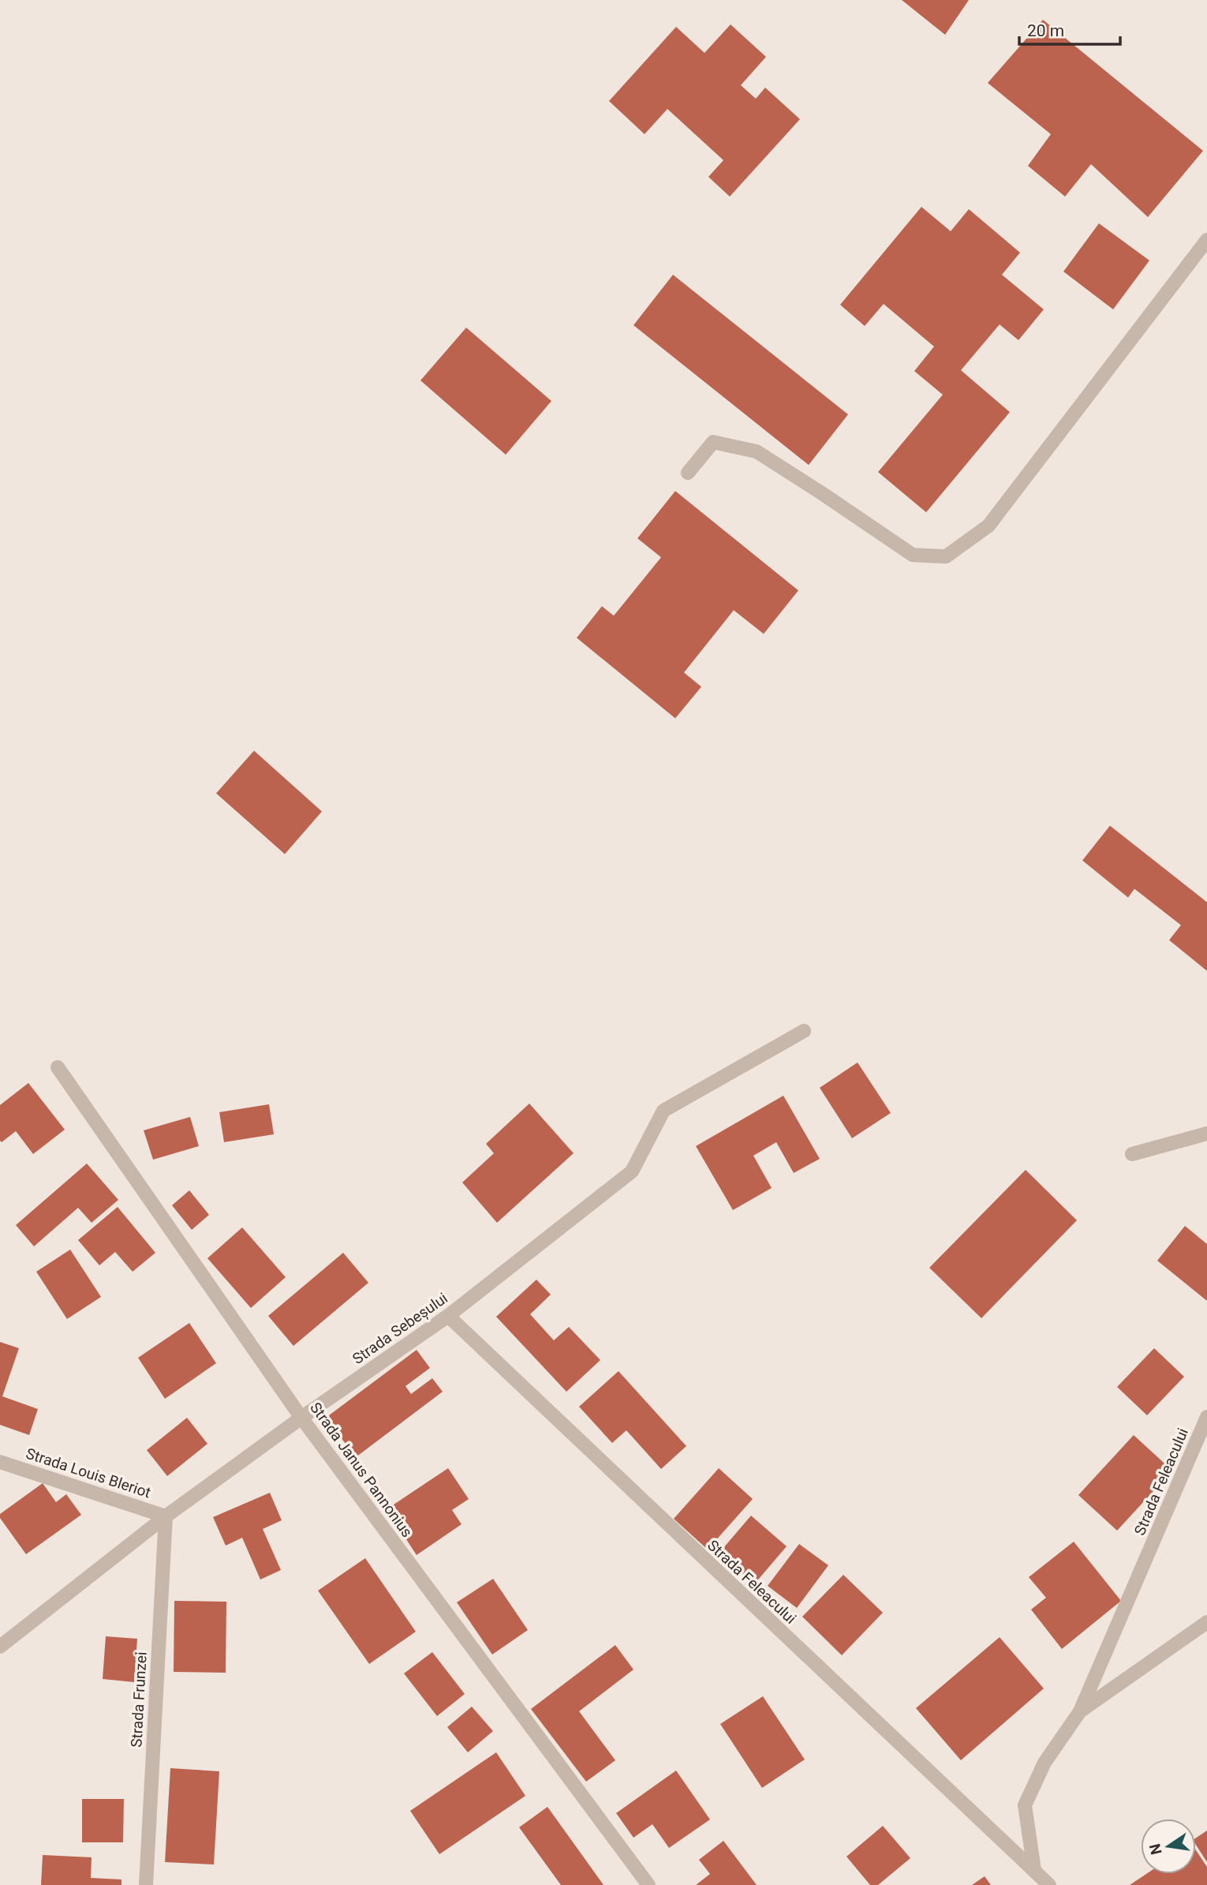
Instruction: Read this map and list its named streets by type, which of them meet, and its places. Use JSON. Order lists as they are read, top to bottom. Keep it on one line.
{"streets":{"street":["Strada Sebeșului","Strada Janus Pannonius","Strada Louis Bleriot","Strada Feleacului","Strada Frunzei"]},"crossings":[["Strada Sebeșului","Strada Janus Pannonius"],["Strada Sebeșului","Strada Louis Bleriot"],["Strada Sebeșului","Strada Feleacului"],["Strada Sebeșului","Strada Frunzei"],["Strada Louis Bleriot","Strada Frunzei"]],"scale_bar":"20 m","north":"left"}
